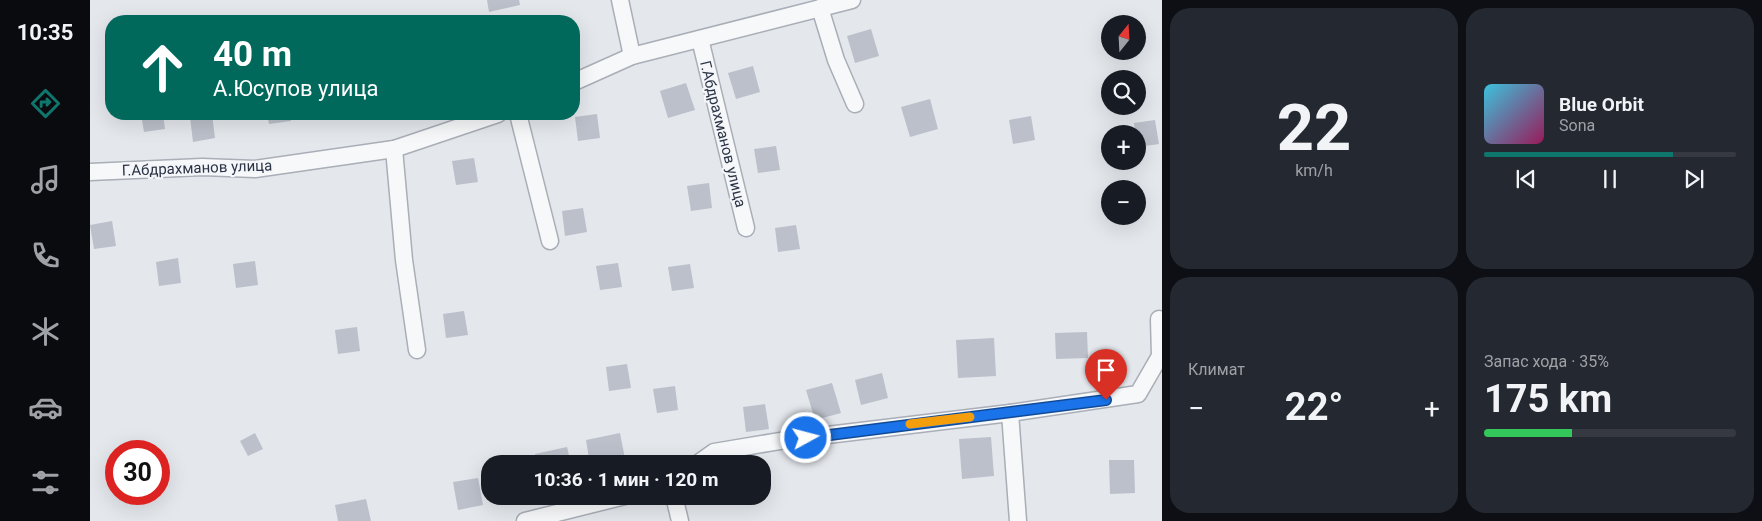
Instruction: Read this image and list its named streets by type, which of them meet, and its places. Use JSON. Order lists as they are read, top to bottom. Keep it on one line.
{"streets":{"street":["Г.Абдрахманов улица"]},"north":"top","page":{"tabs":"10:35","tile":[["22","km/h"],"Климат",["Запас хода · 35%","175 km"]],"map_buttons":["+","−"],"turn":["40 m","А.Юсупов улица"],"song":["Blue Orbit","Sona"],"heat":["−","22°","+"],"limit":"30","trip":"10:36 · 1 мин · 120 m"}}
